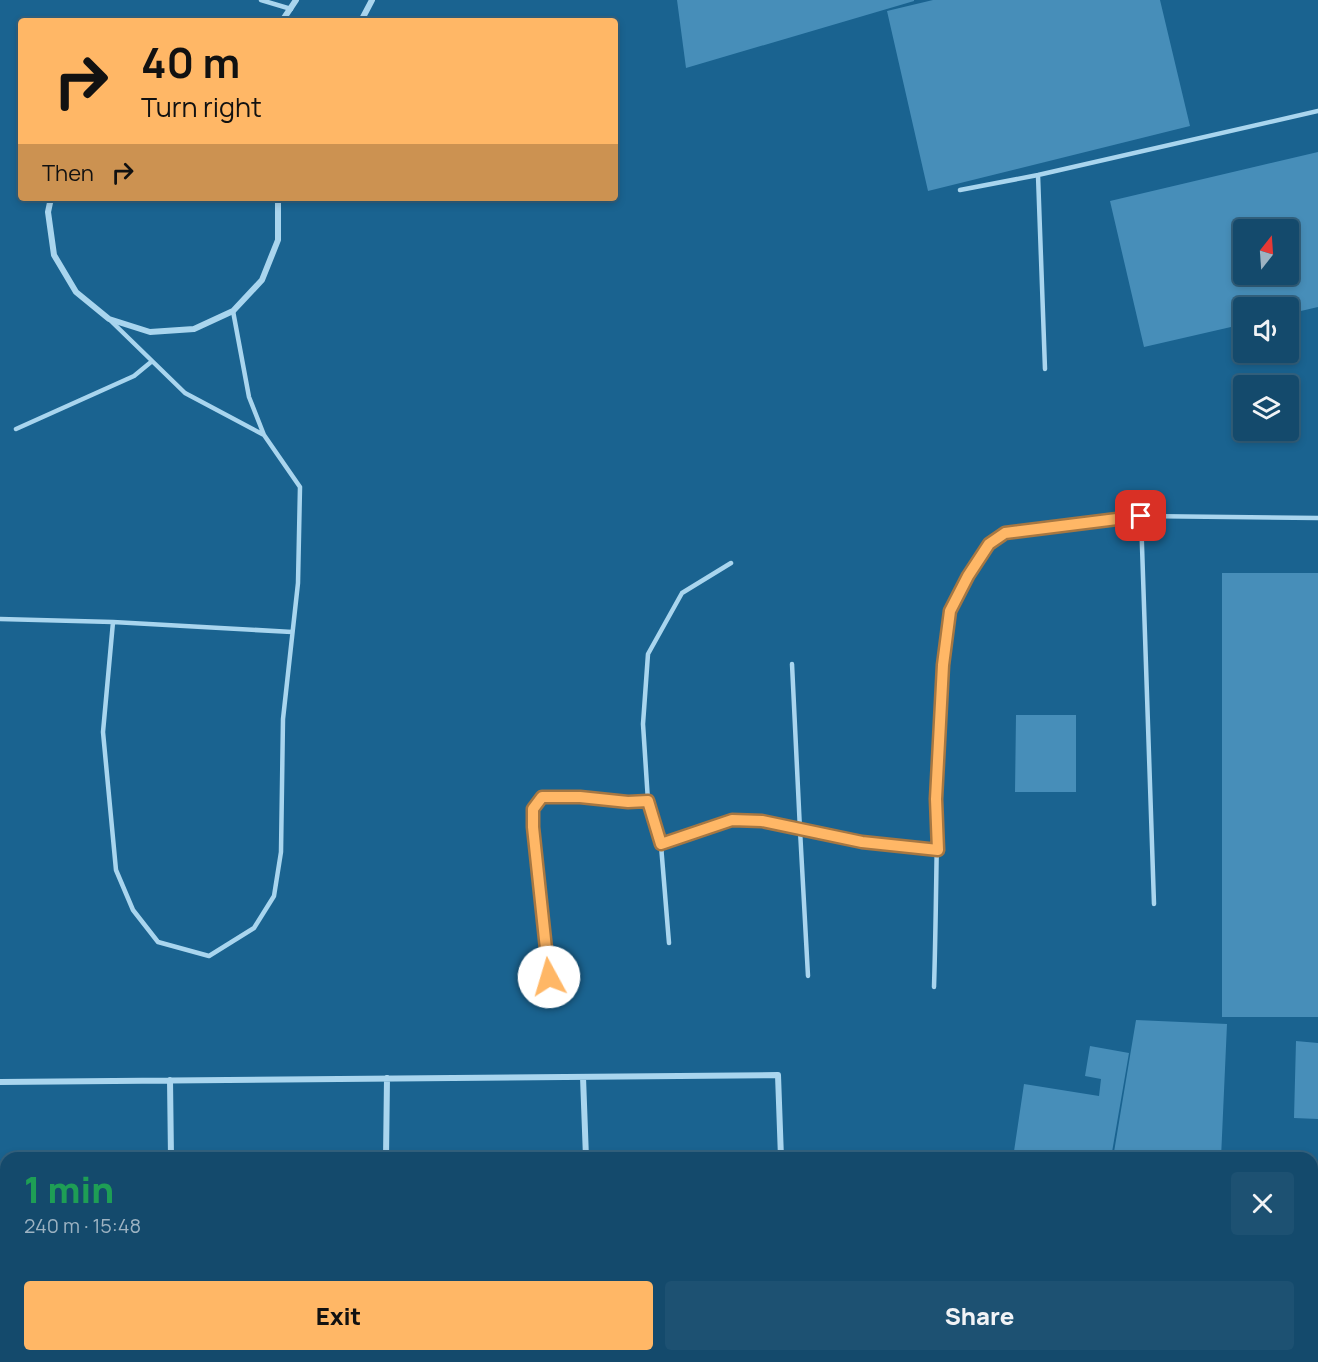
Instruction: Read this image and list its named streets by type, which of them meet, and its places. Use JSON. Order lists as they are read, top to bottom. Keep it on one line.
{"north":"top","page":{"turn":["40 m","Turn right"],"then":"Then","heading":["1 min","240 m · 15:48"],"buttons":["Exit","Share"]}}
